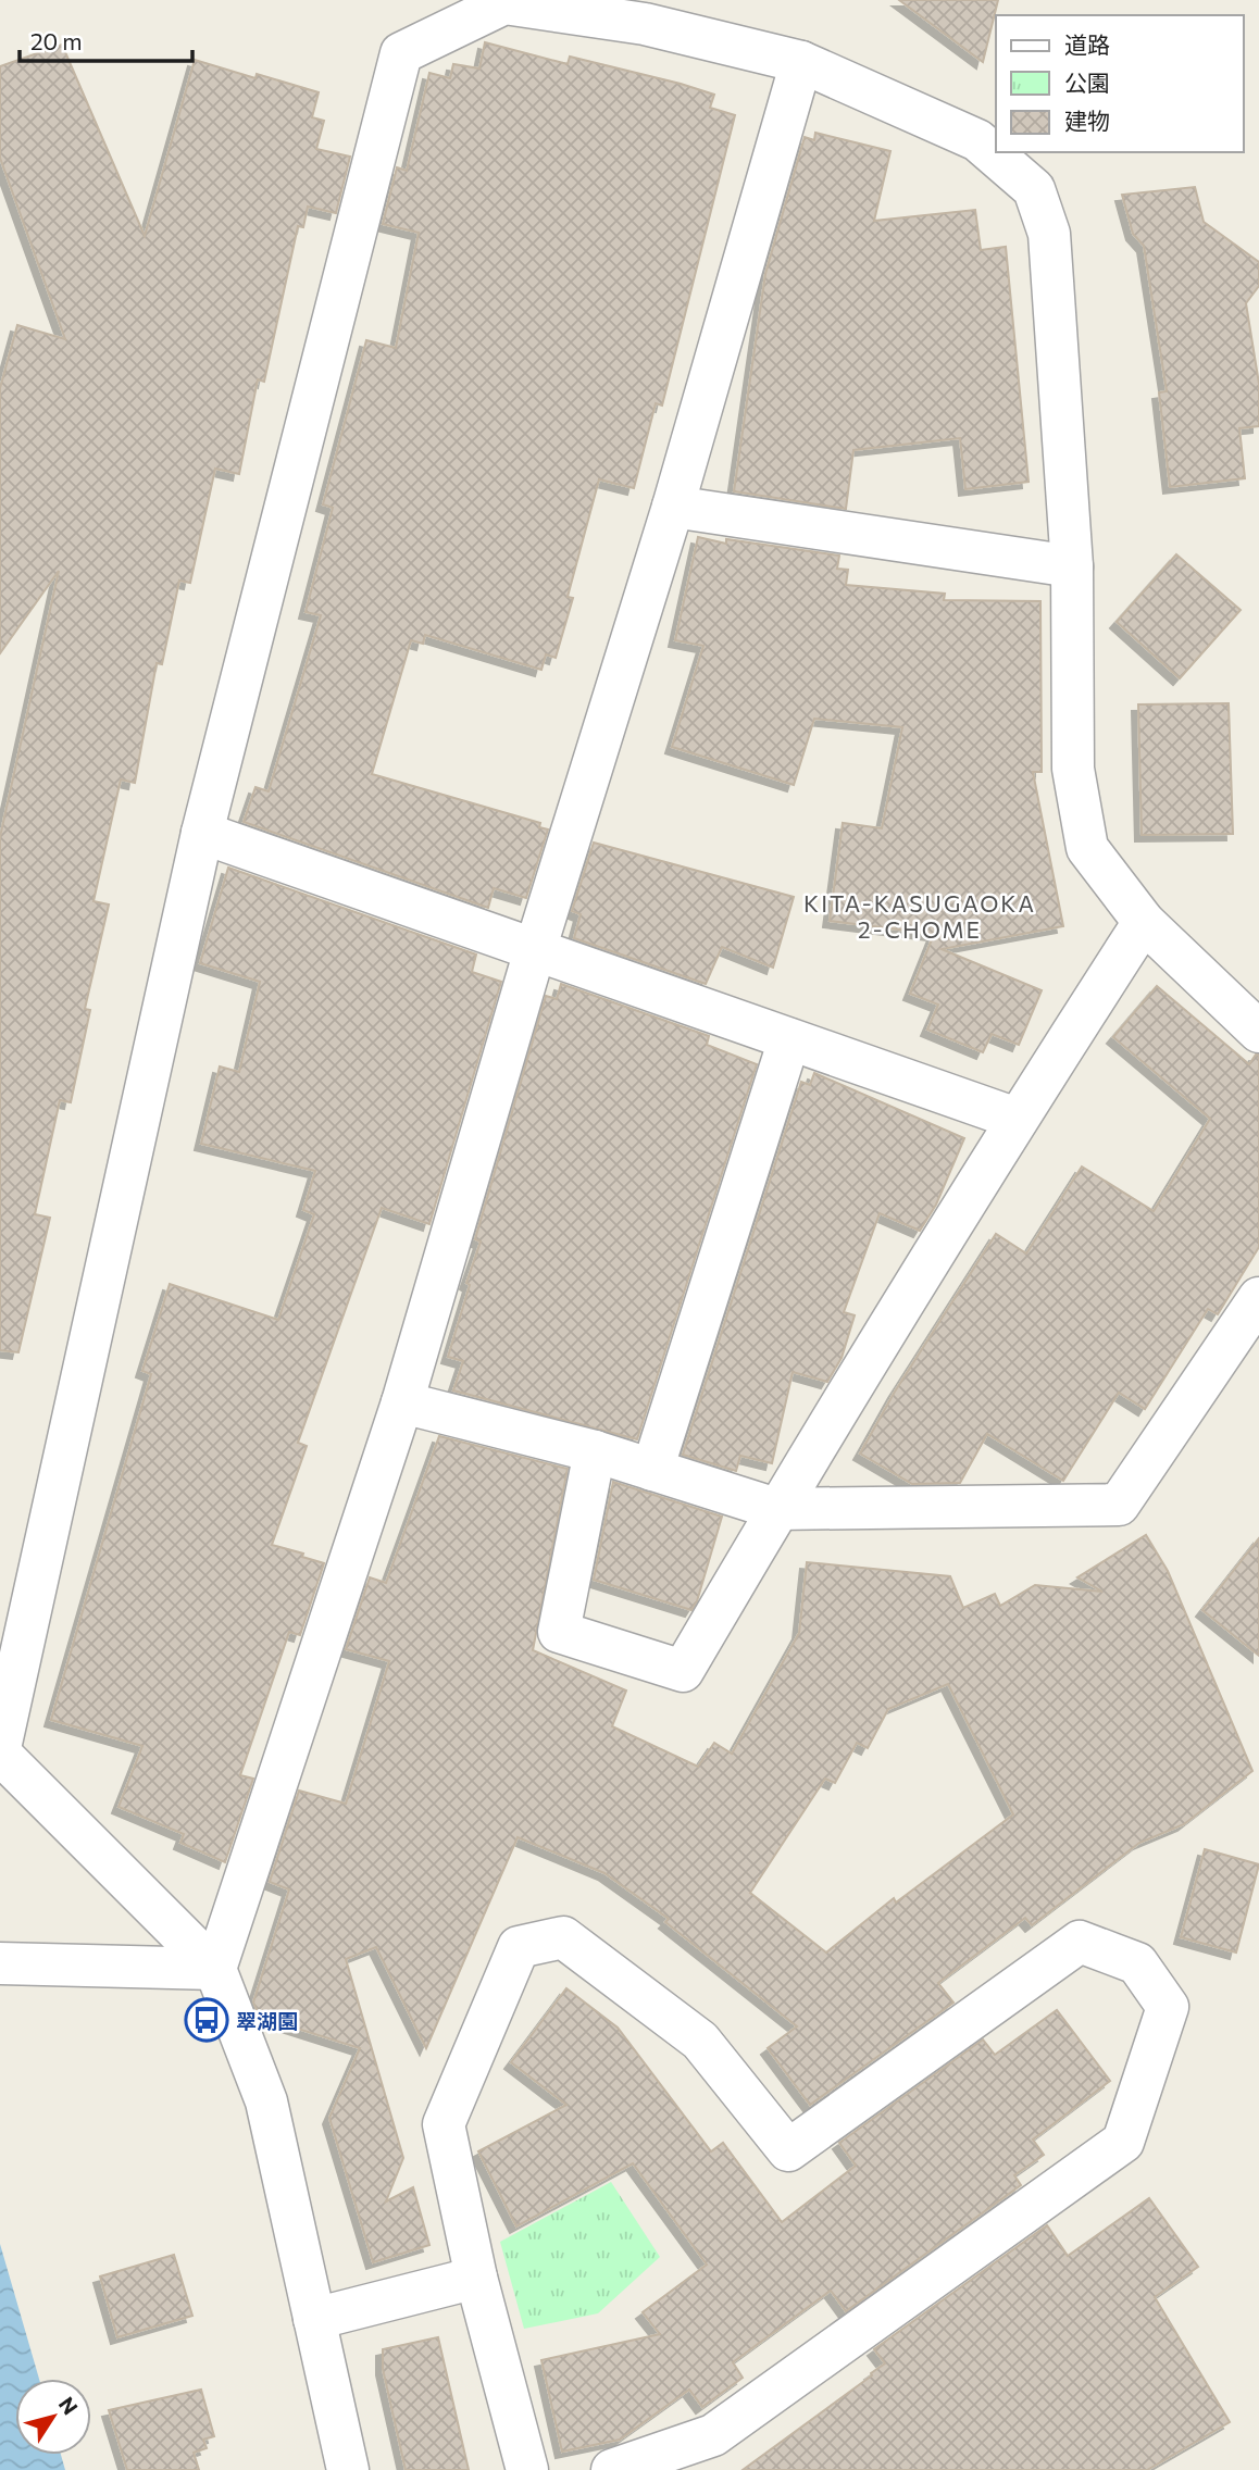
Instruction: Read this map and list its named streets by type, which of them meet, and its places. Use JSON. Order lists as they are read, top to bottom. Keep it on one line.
{"districts":["KITA-KASUGAOKA 2-CHOME"],"places":{"bus stop":["翠湖園"]},"legend":["道路","公園","建物"],"scale_bar":"20 m","north":"top right"}
